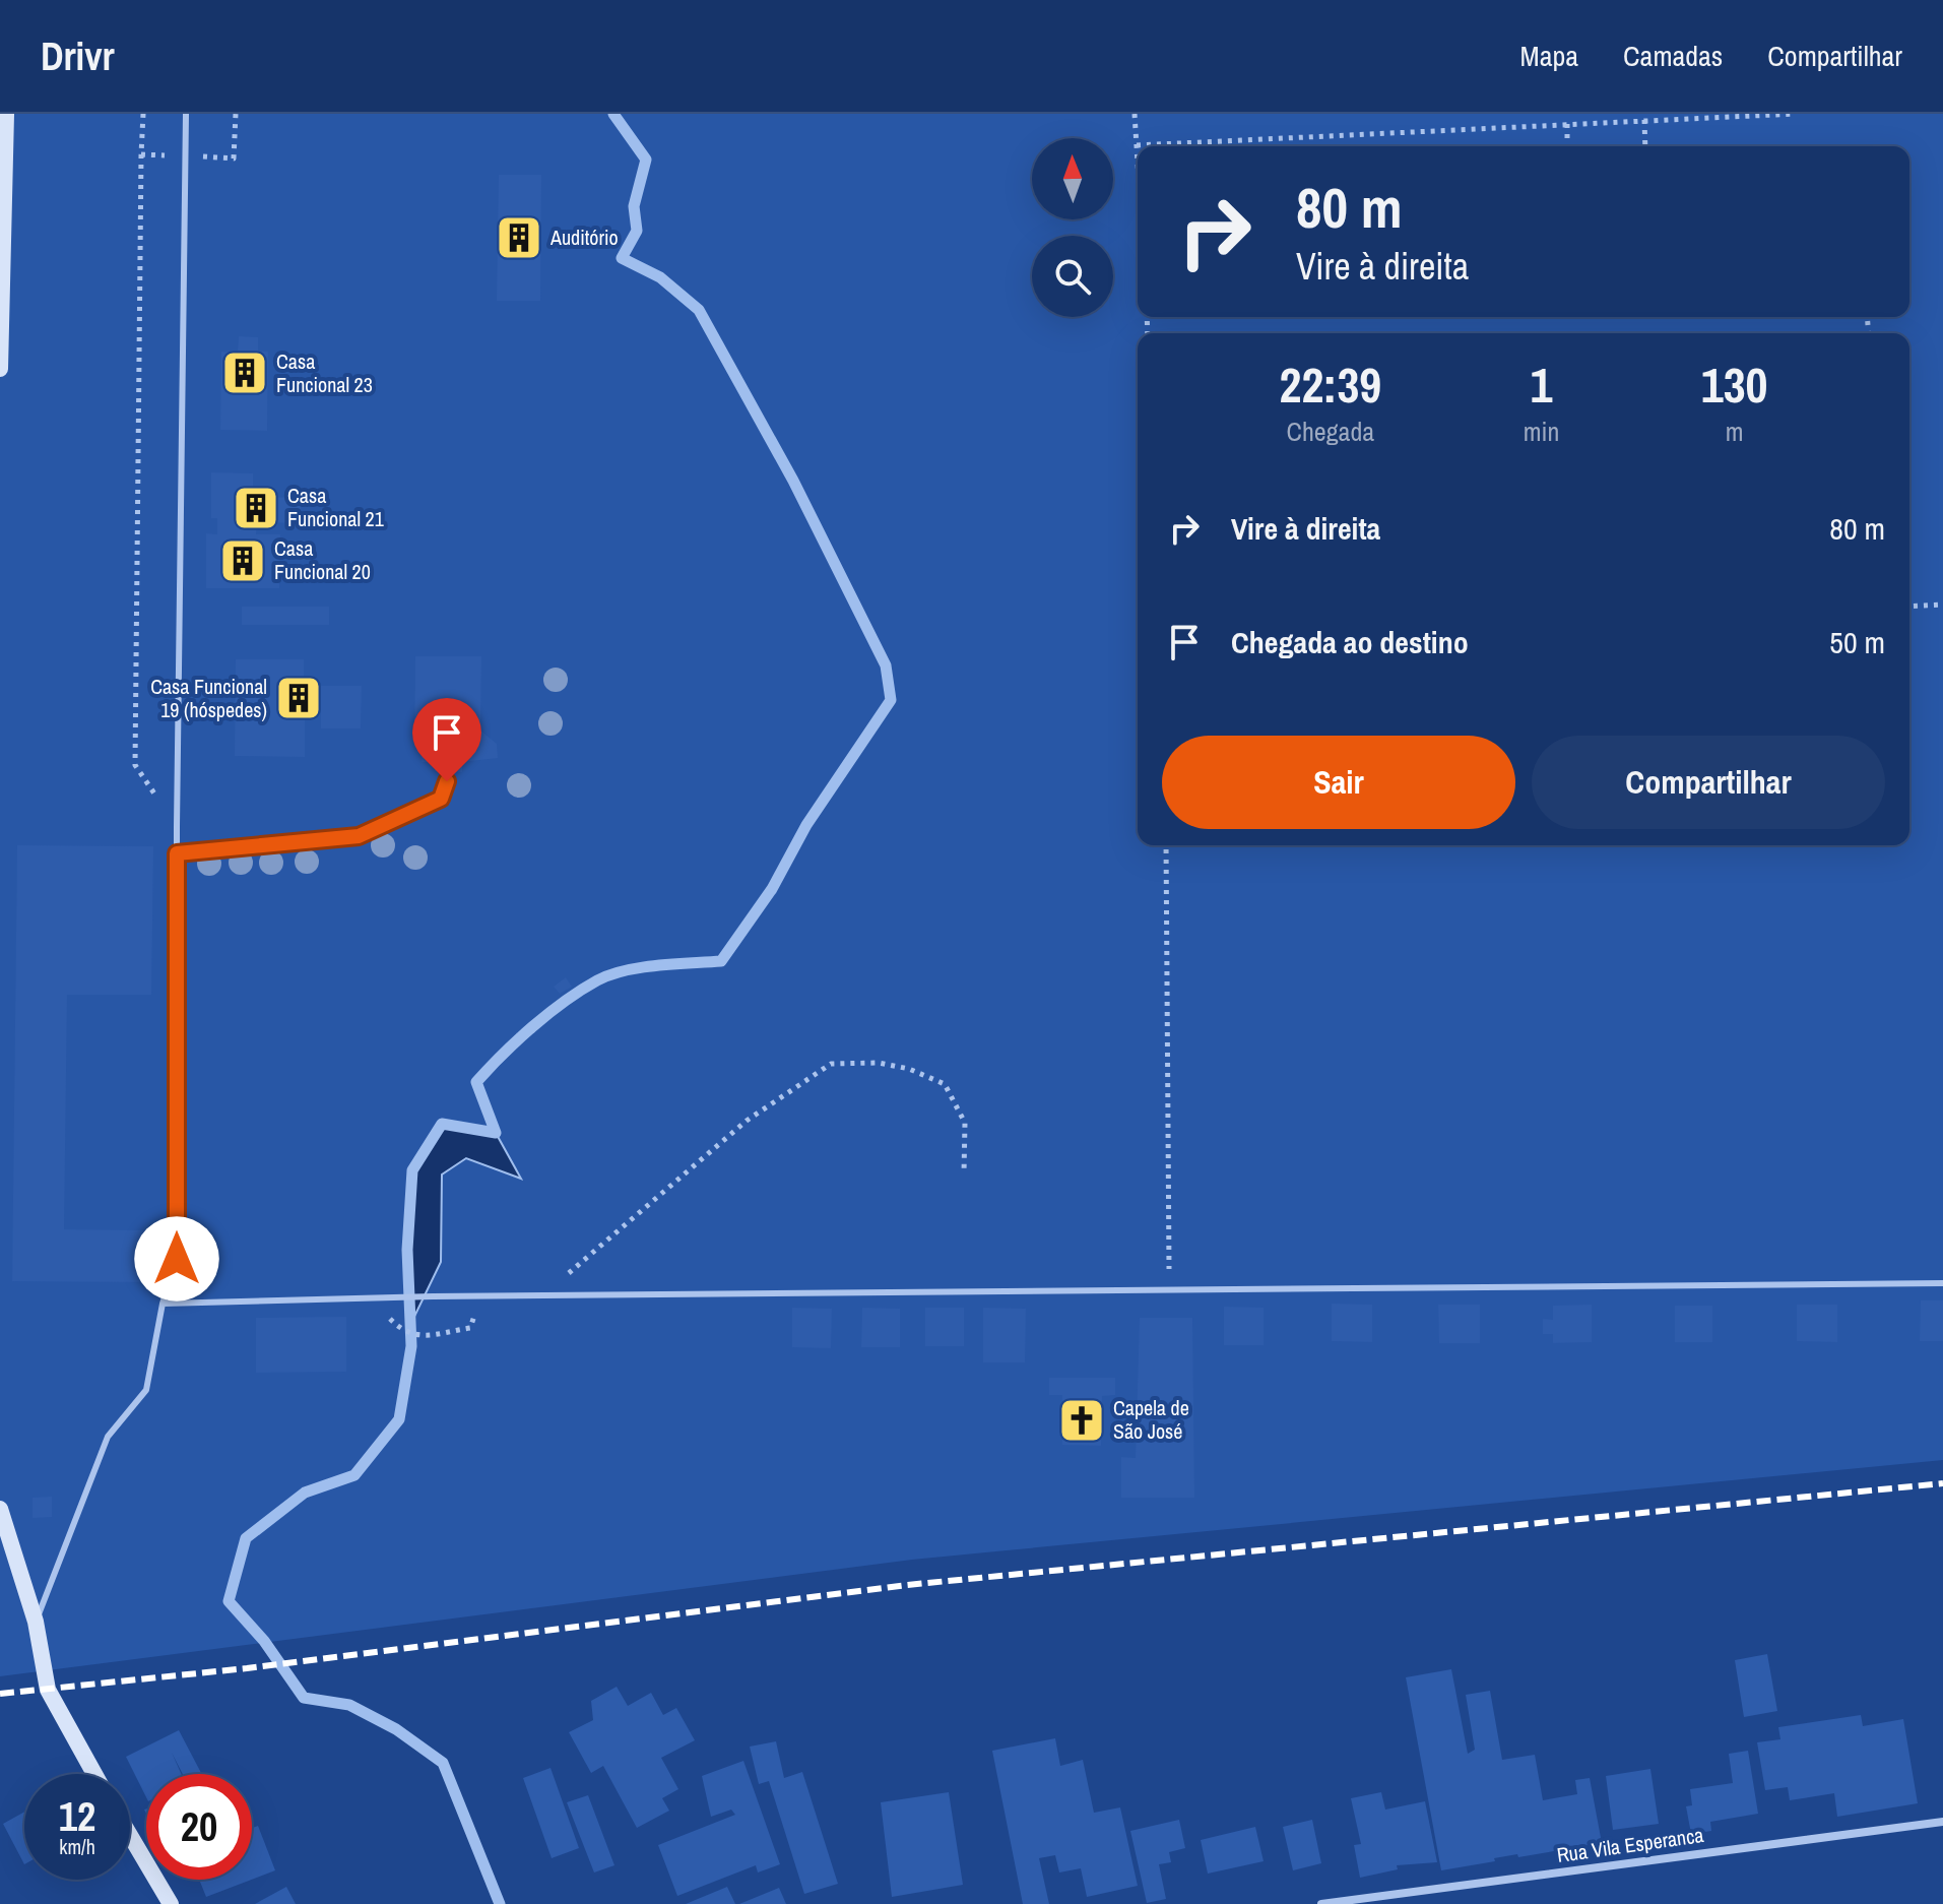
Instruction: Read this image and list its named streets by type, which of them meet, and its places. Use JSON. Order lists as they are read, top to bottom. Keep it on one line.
{"streets":{"street":["Rua Vila Esperanca"]},"places":{"building":["Auditório","Casa Funcional 23","Casa Funcional 21","Casa Funcional 20","Casa Funcional 19 (hóspedes)"],"church":["Capela de São José"]},"north":"top","page":{"header":"Drivr","nav":["Mapa","Camadas","Compartilhar"],"turn":["80 m","Vire à direita"],"eta":["22:39","Chegada","1","min","130","m"],"list":[{"name":"Vire à direita","value":"80 m"},{"name":"Chegada ao destino","value":"50 m"}],"buttons":["Sair","Compartilhar"],"speed":"12 km/h","limit":"20"}}
